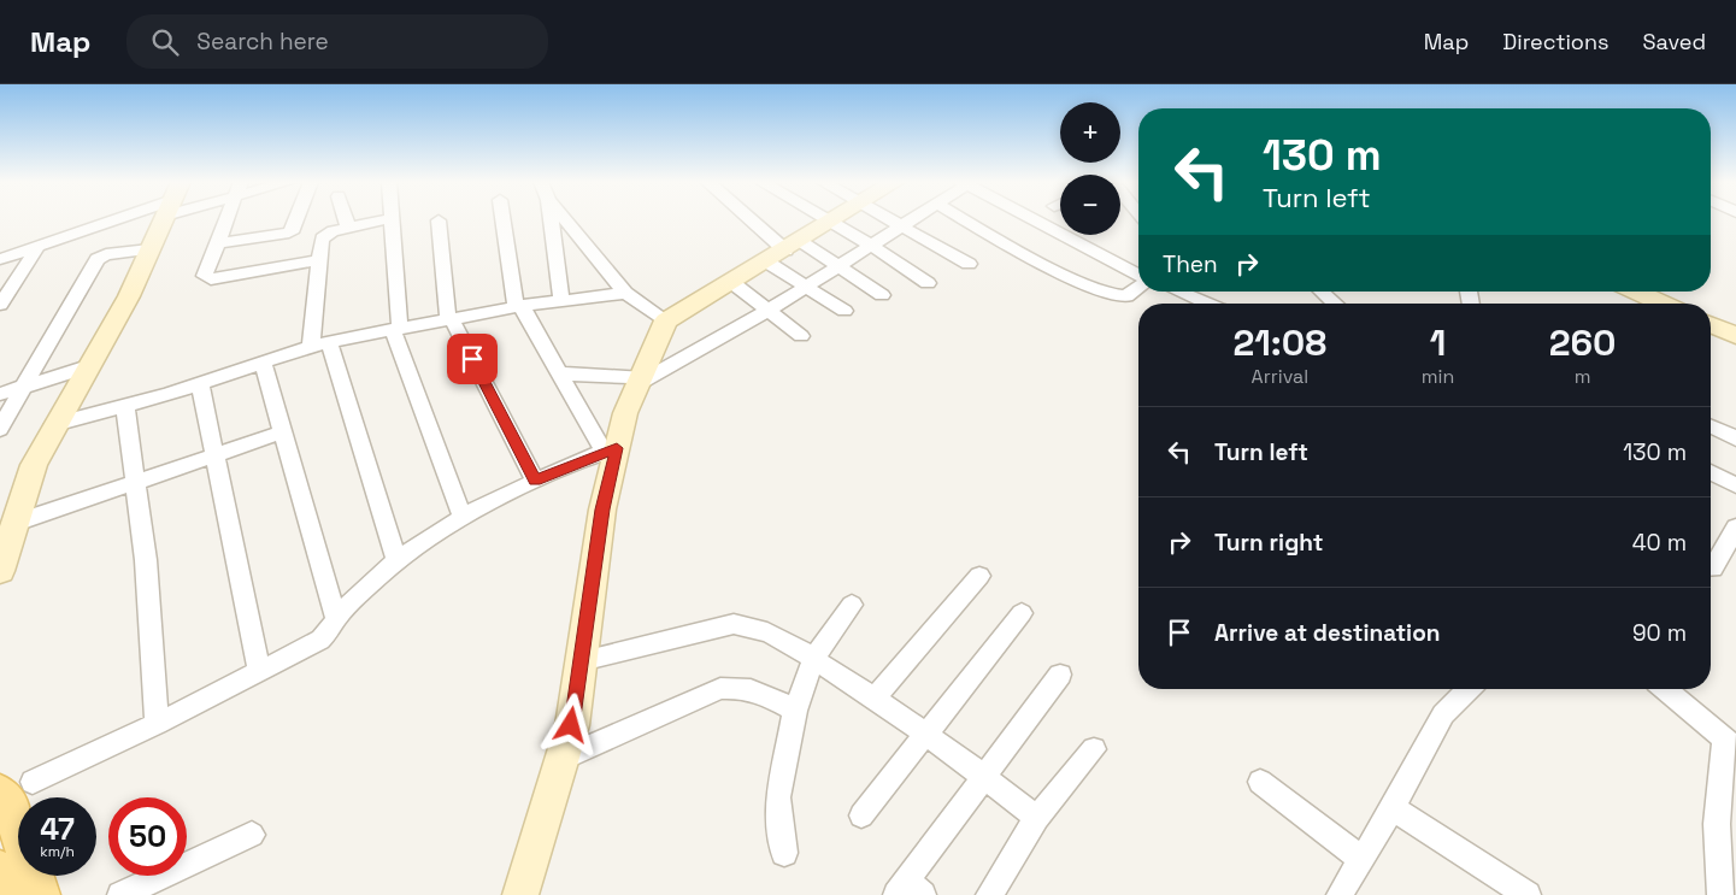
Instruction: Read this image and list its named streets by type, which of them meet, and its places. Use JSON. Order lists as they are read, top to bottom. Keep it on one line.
{"page":{"header":"Map","search":"Search here","nav":["Map","Directions","Saved"],"map_buttons":["+","−"],"turn":["130 m","Turn left"],"then":"Then","eta":["21:08","Arrival","1","min","260","m"],"list":[{"name":"Turn left","value":"130 m"},{"name":"Turn right","value":"40 m"},{"name":"Arrive at destination","value":"90 m"}],"speed":"47 km/h","limit":"50"}}
